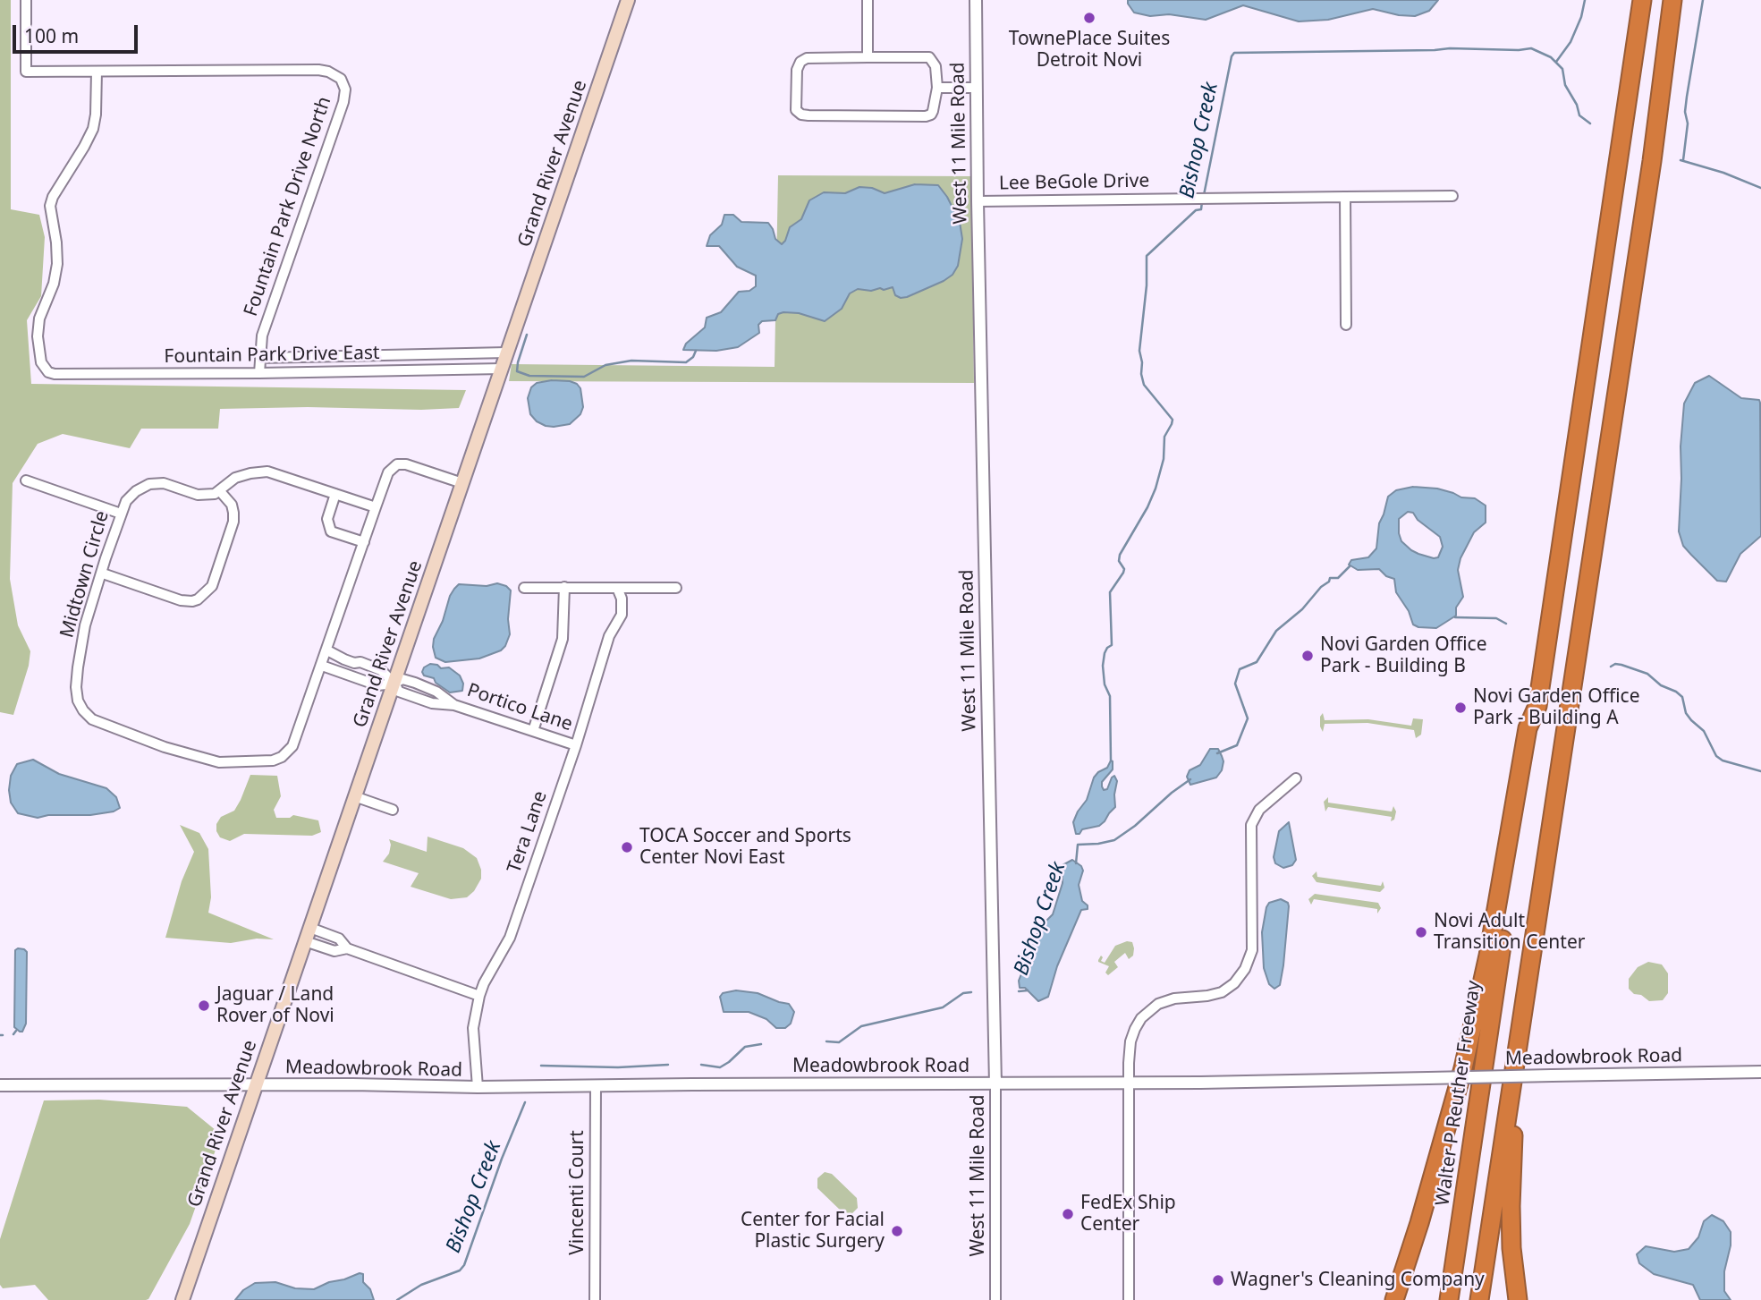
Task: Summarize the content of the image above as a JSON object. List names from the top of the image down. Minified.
{"streets":{"highway":["Walter P Reuther Freeway"],"main road":["Grand River Avenue"],"street":["West 11 Mile Road","Lee BeGole Drive","Fountain Park Drive North","Fountain Park Drive East","Midtown Circle","Portico Lane","Tera Lane","Meadowbrook Road","Vincenti Court"]},"crossings":[["West 11 Mile Road","Lee BeGole Drive"],["West 11 Mile Road","Meadowbrook Road"],["Grand River Avenue","Fountain Park Drive East"],["Grand River Avenue","Midtown Circle"],["Grand River Avenue","Portico Lane"],["Grand River Avenue","Meadowbrook Road"],["Fountain Park Drive North","Fountain Park Drive East"],["Midtown Circle","Portico Lane"],["Portico Lane","Tera Lane"],["Tera Lane","Meadowbrook Road"],["Meadowbrook Road","Vincenti Court"]],"water":["Bishop Creek"],"places":["TownePlace Suites Detroit Novi","Novi Garden Office Park - Building B","Novi Garden Office Park - Building A","TOCA Soccer and Sports Center Novi East","Novi Adult Transition Center","Jaguar / Land Rover of Novi","FedEx Ship Center","Center for Facial Plastic Surgery","Wagner's Cleaning Company"],"scale_bar":"100 m"}
